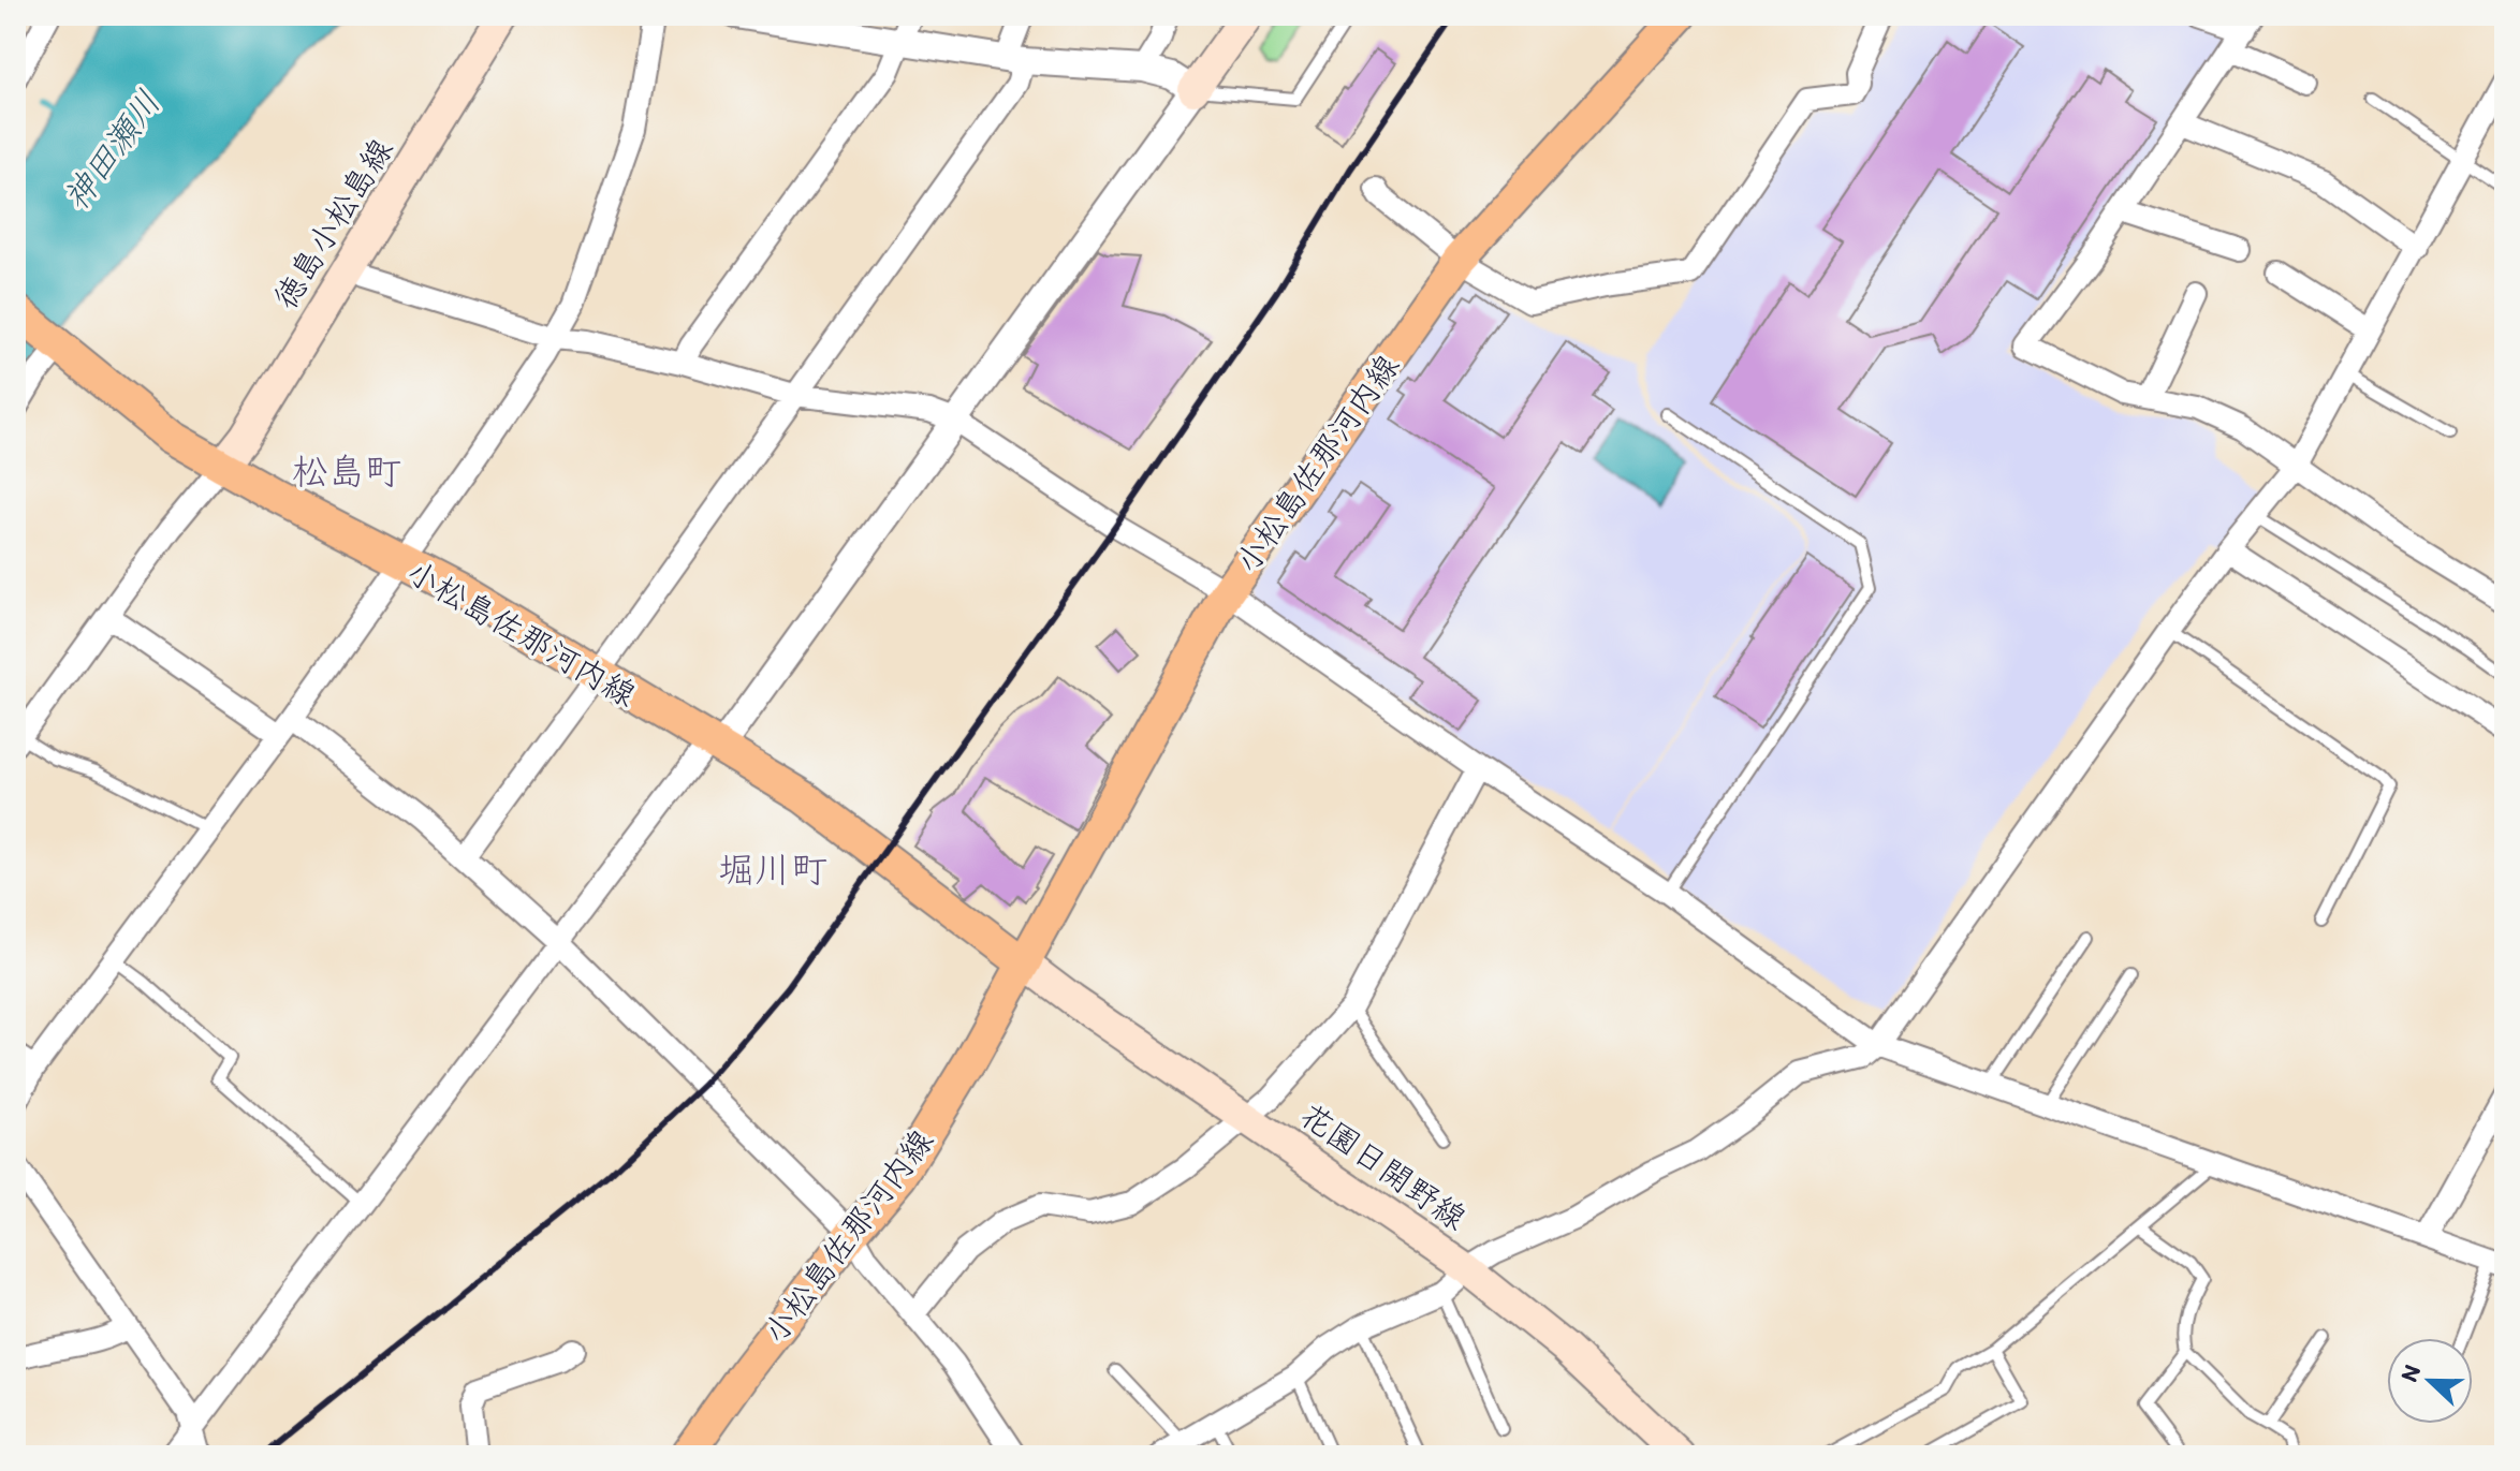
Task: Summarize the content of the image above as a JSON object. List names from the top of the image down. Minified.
{"streets":{"main road":["徳島小松島線","小松島佐那河内線","花園日開野線"]},"crossings":[["徳島小松島線","小松島佐那河内線"],["小松島佐那河内線","花園日開野線"]],"districts":["松島町","堀川町"],"water":["神田瀬川"],"north":"left"}
